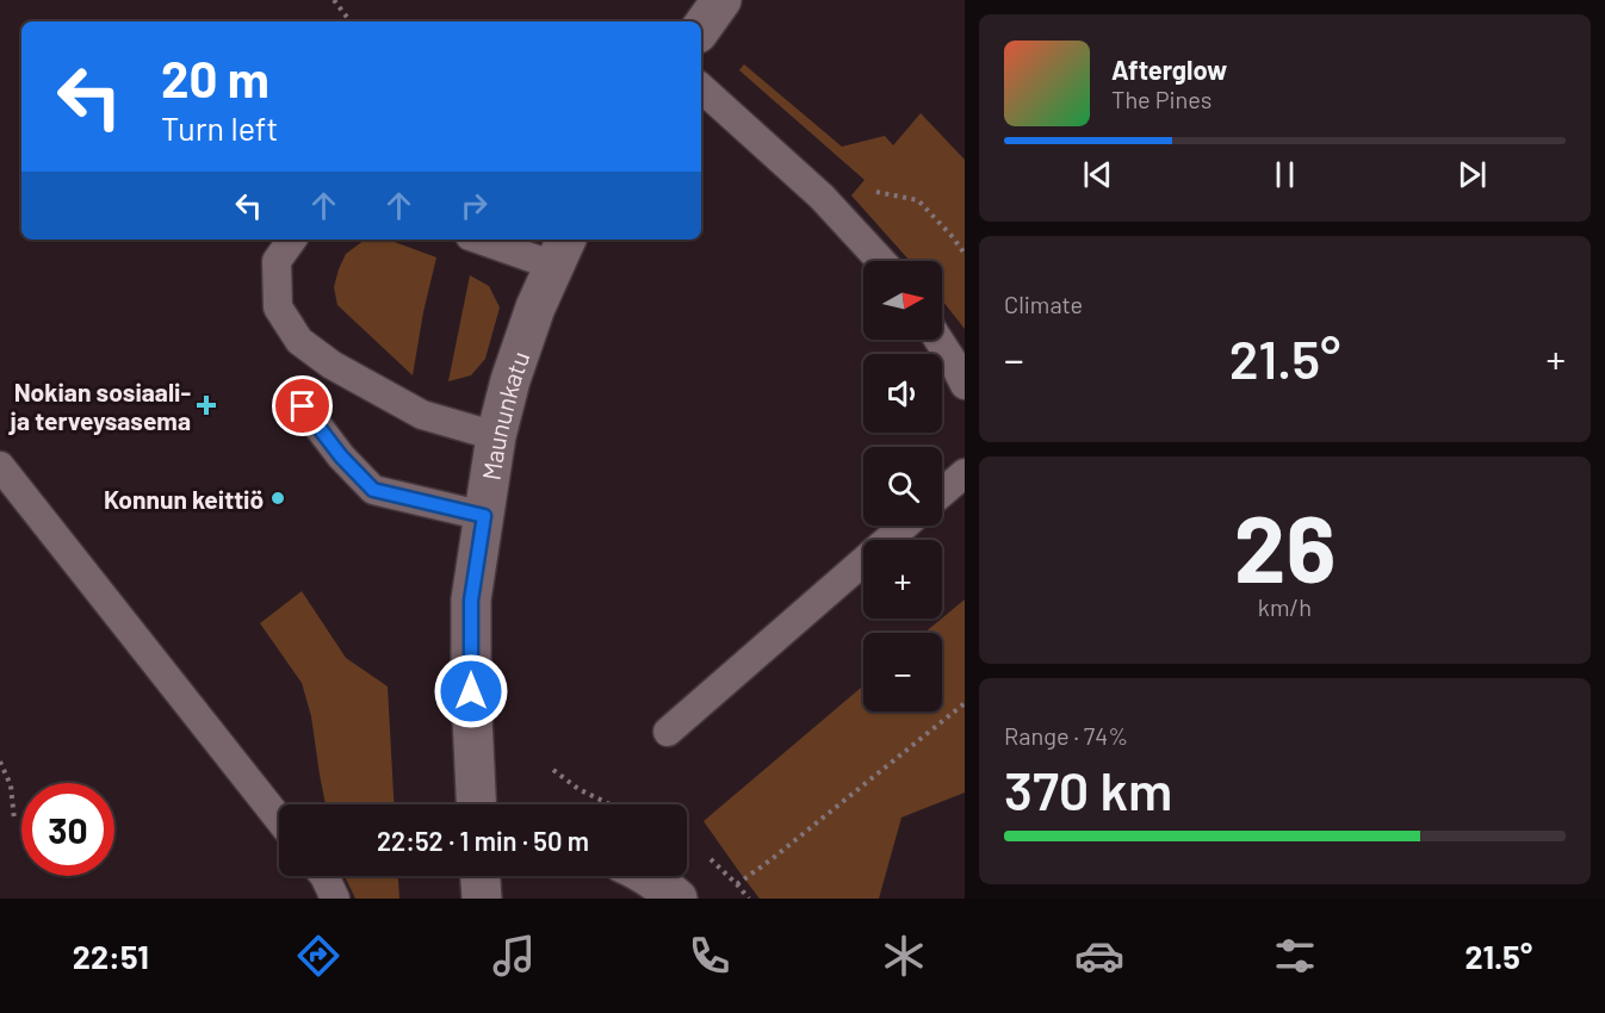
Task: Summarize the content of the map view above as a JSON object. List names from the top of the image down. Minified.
{"streets":{"street":["Maununkatu"]},"places":{"health":["Nokian sosiaali- ja terveysasema"],"other":["Konnun keittiö"]},"north":"right","page":{"turn":["20 m","Turn left"],"song":["Afterglow","The Pines"],"tile":["Climate",["26","km/h"],["Range · 74%","370 km"]],"map_buttons":["+","−"],"heat":["−","21.5°","+"],"limit":"30","trip":"22:52 · 1 min · 50 m","tabs":["22:51","21.5°"]}}
